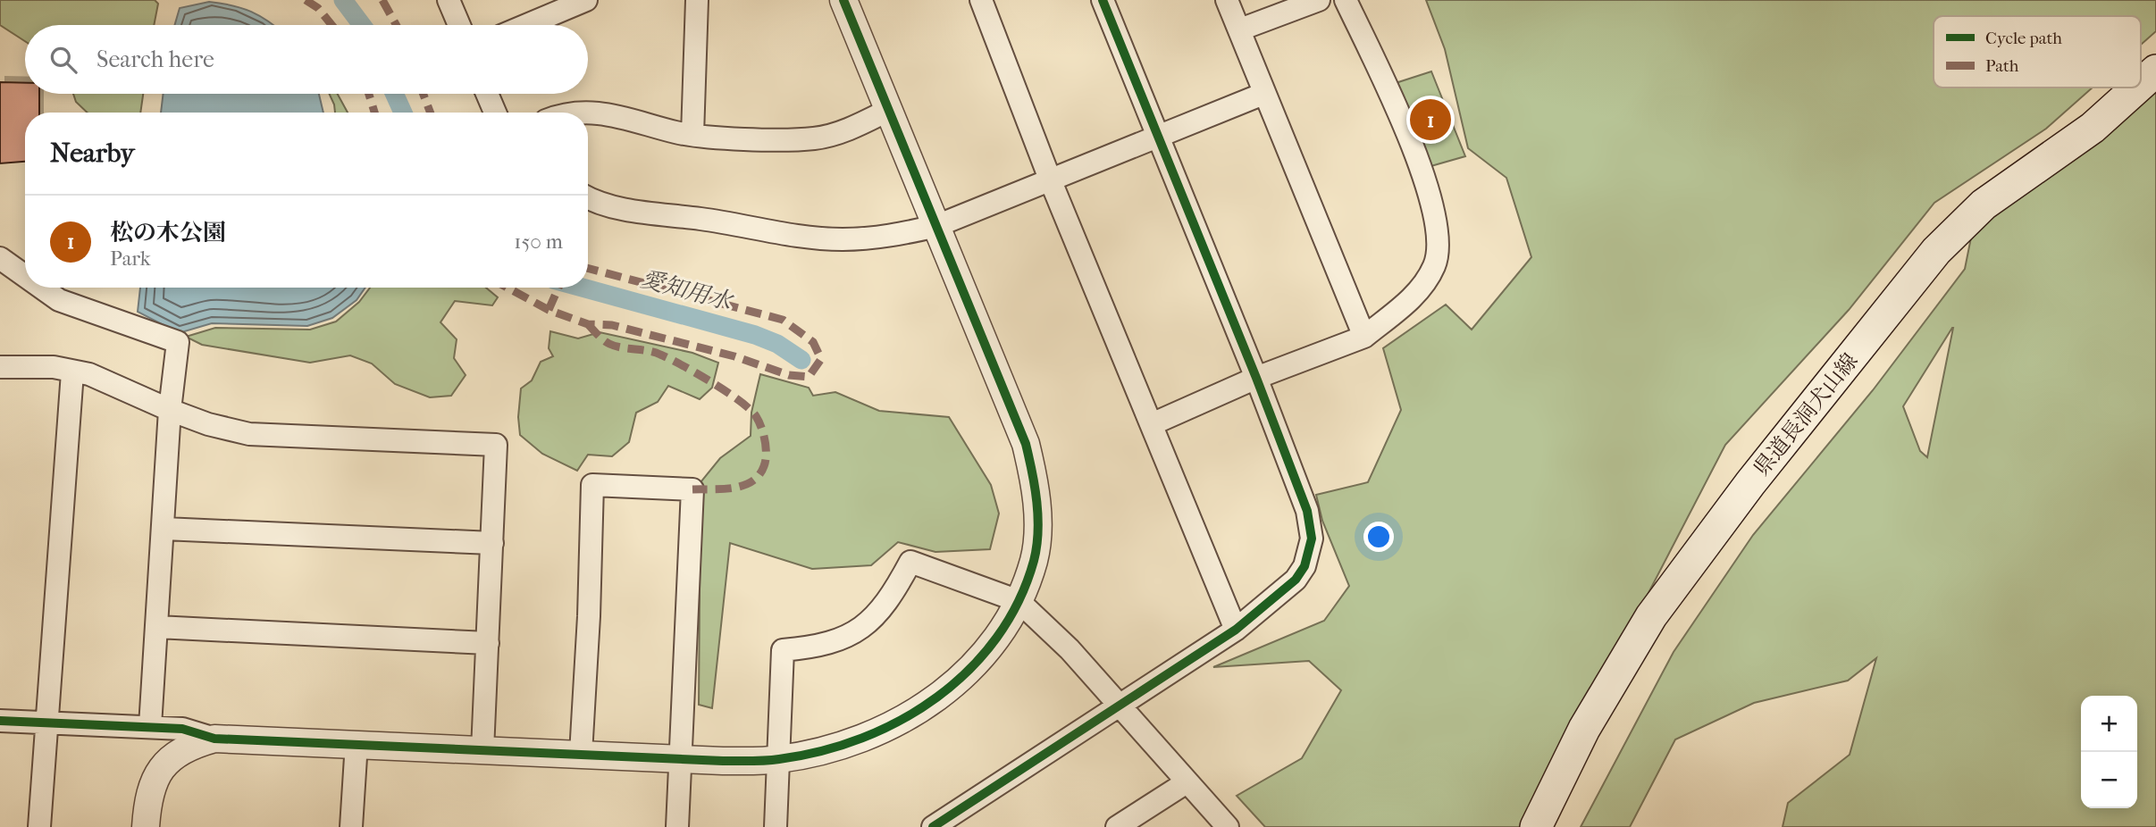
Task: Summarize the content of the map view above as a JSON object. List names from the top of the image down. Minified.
{"streets":{"main road":["県道長洞犬山線"]},"water":["愛知用水"],"legend":["Cycle path","Path"],"page":{"search":"Search here","pins":"1","heading":"Nearby","list":[{"mark":"1","name":"松の木公園","note":"Park","value":"150 m"}],"map_buttons":["+","−"]}}
